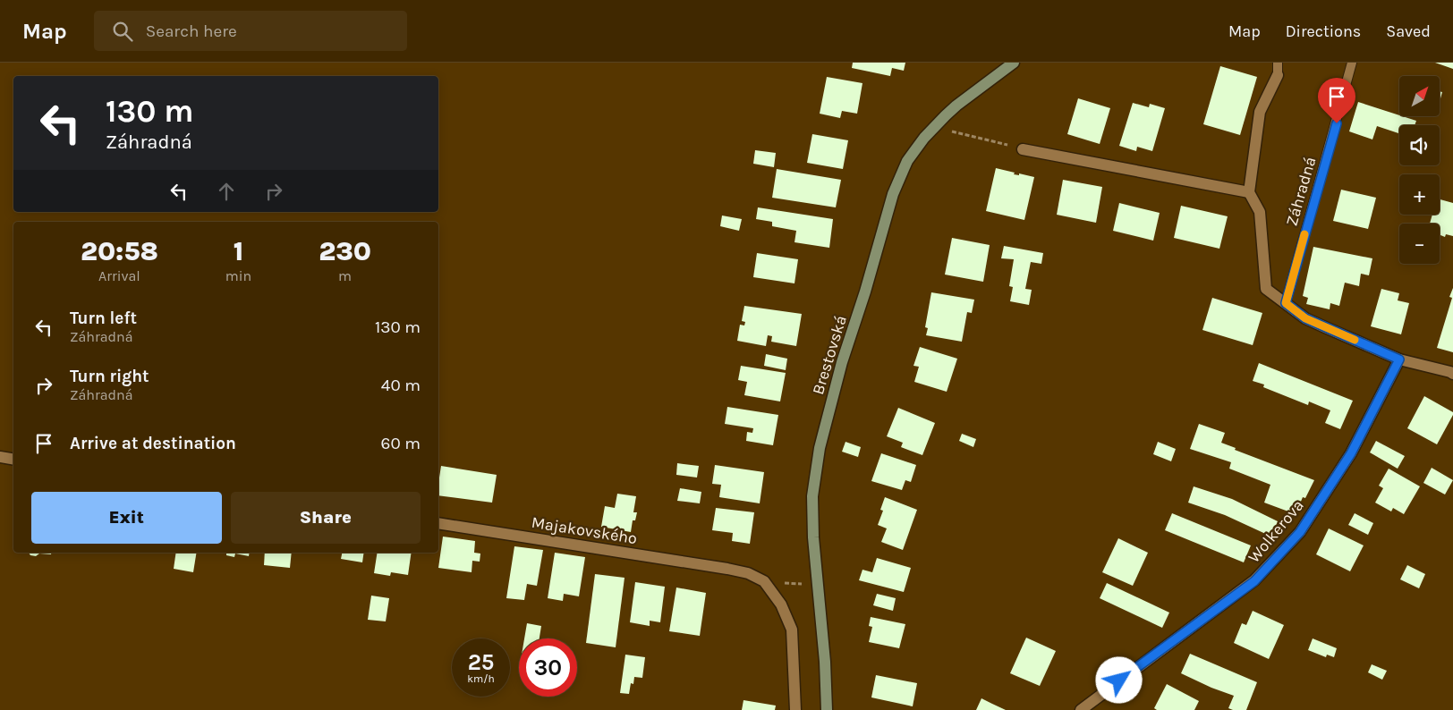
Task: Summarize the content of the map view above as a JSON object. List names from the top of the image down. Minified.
{"streets":{"street":["Záhradná","Brestovská","Majakovského","Wolkerova"]},"crossings":[["Záhradná","Wolkerova"]],"north":"top right","page":{"header":"Map","search":"Search here","nav":["Map","Directions","Saved"],"map_buttons":["+","−"],"turn":["130 m","Záhradná"],"eta":["20:58","Arrival","1","min","230","m"],"list":[{"name":"Turn left","note":"Záhradná","value":"130 m"},{"name":"Turn right","note":"Záhradná","value":"40 m"},{"name":"Arrive at destination","value":"60 m"}],"buttons":["Exit","Share"],"speed":"25 km/h","limit":"30"}}
